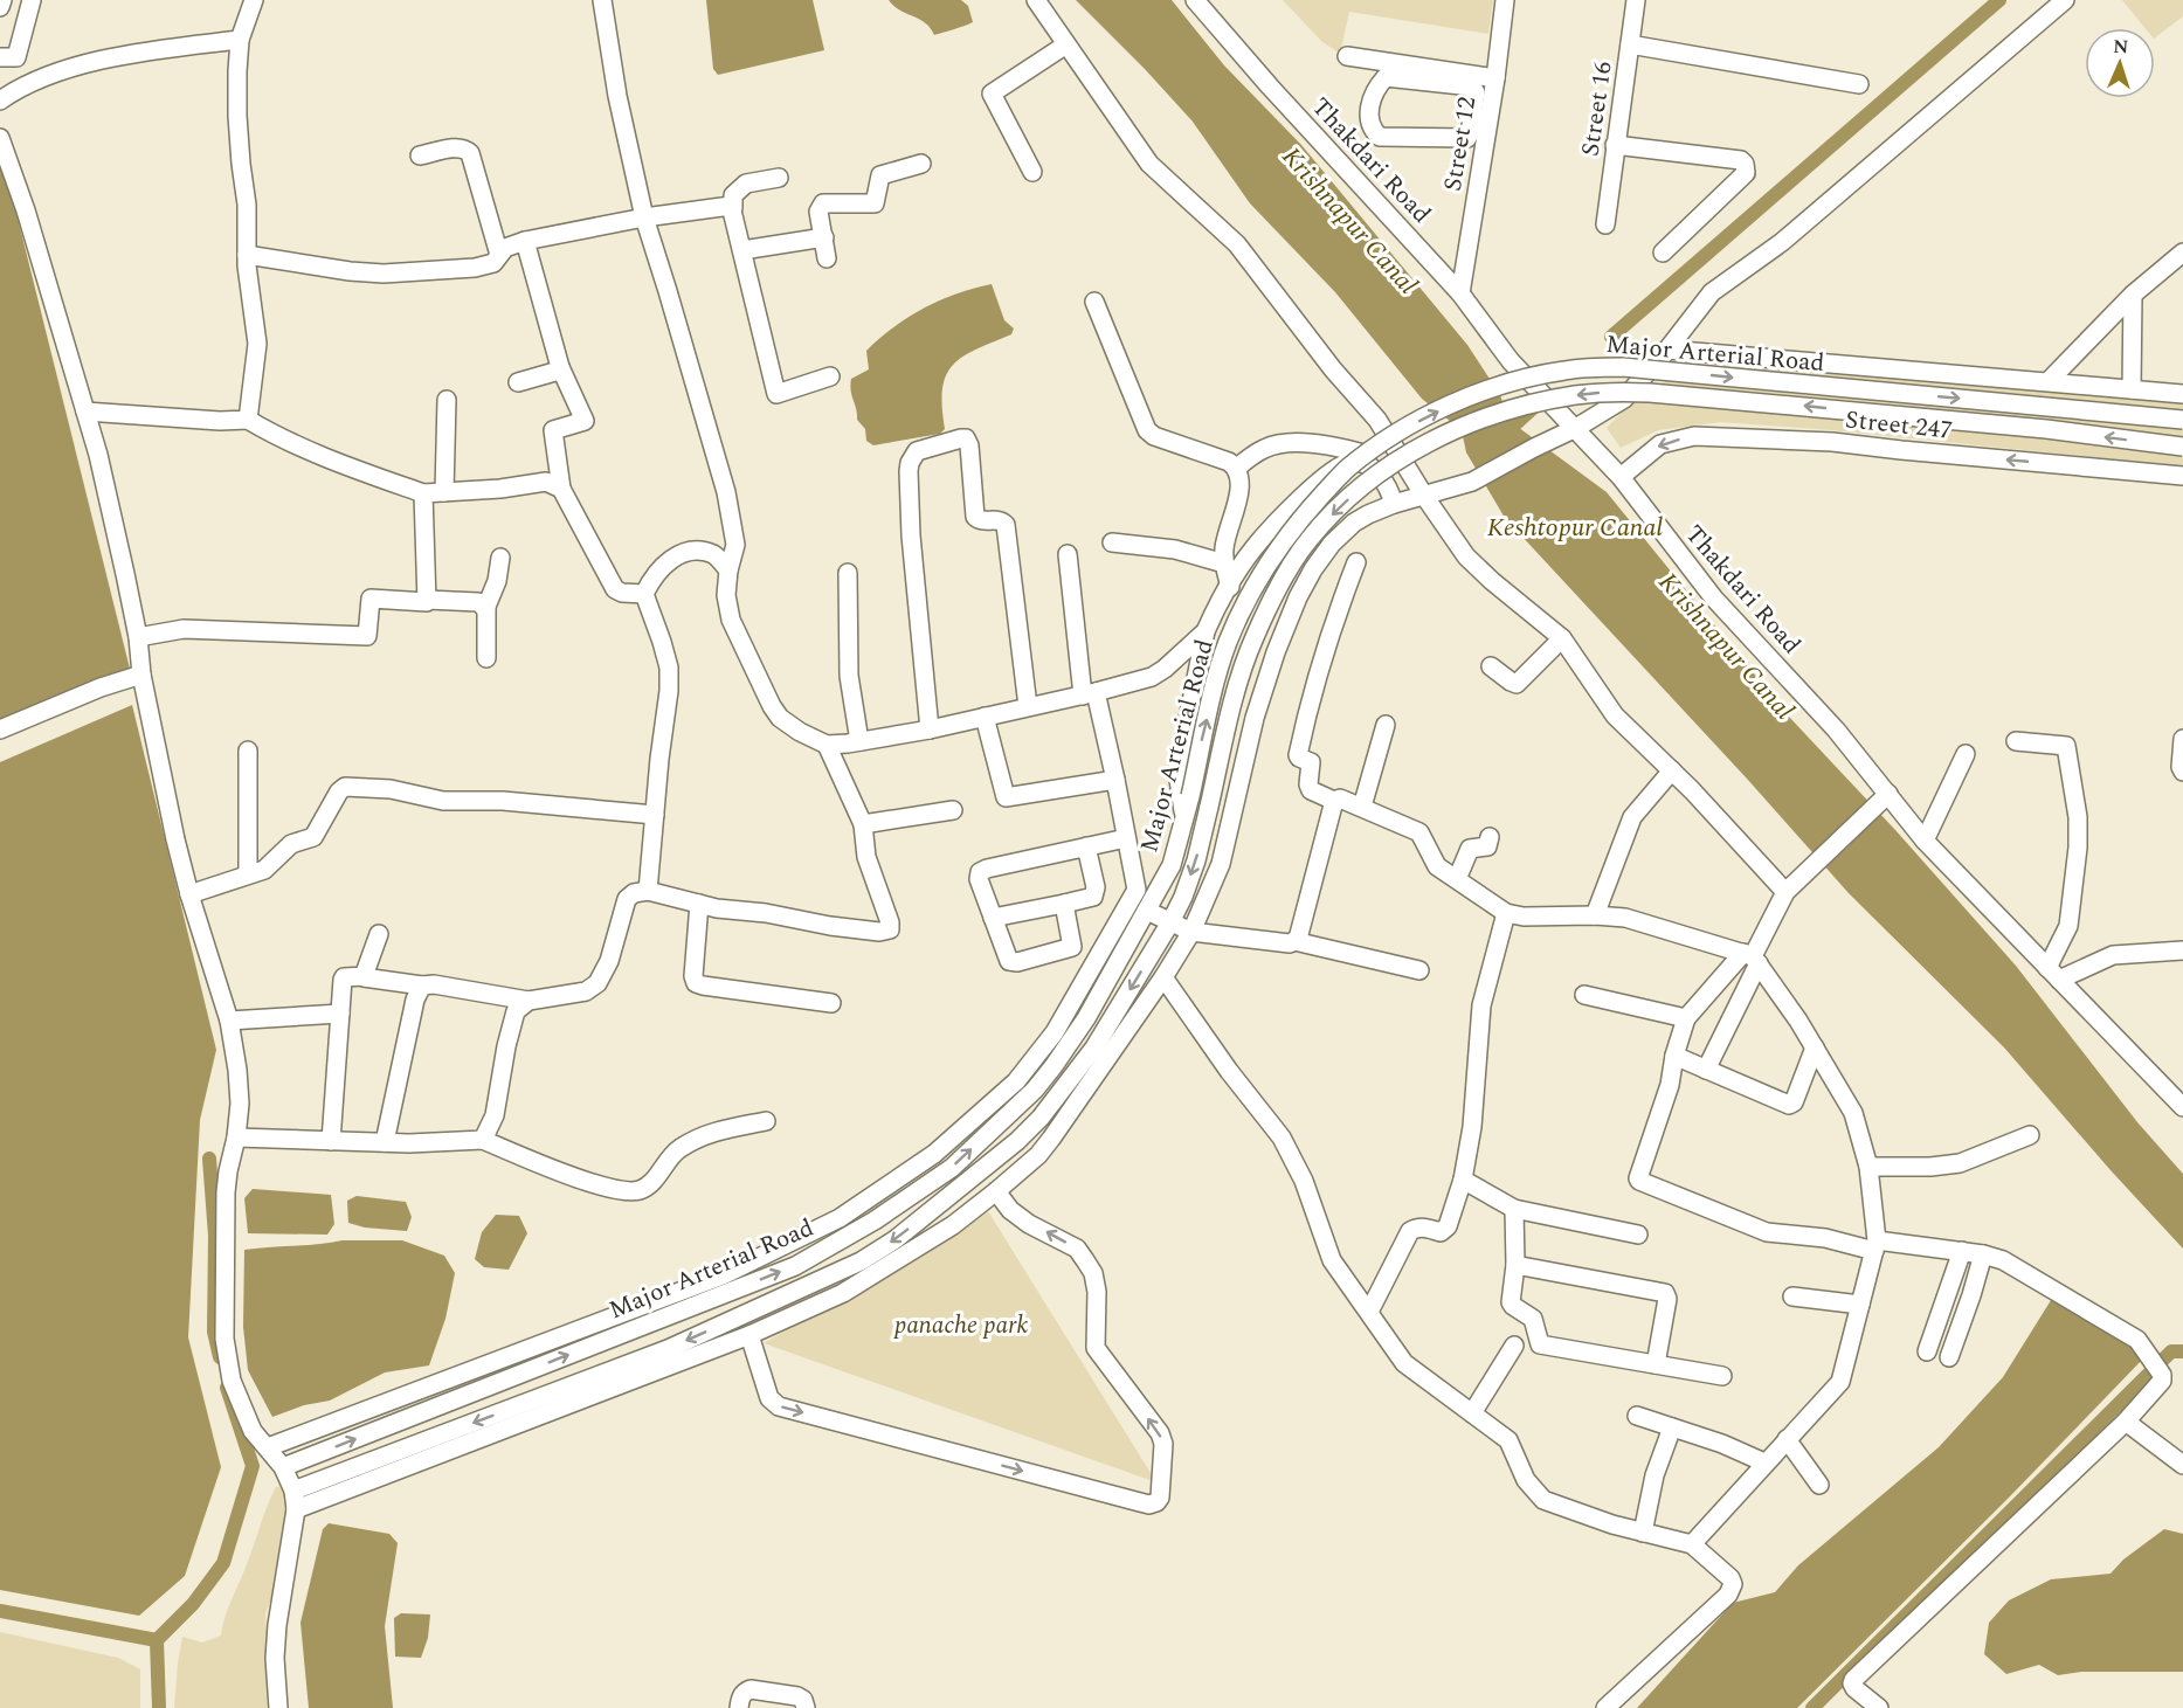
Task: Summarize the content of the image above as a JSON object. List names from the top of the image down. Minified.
{"streets":{"street":["Street 16","Street 12","Thakdari Road","Major Arterial Road","Street 247"]},"crossings":[["Street 12","Thakdari Road"],["Thakdari Road","Street 247"]],"water":["Krishnapur Canal","Keshtopur Canal"],"parks":["panache park"],"north":"top"}
